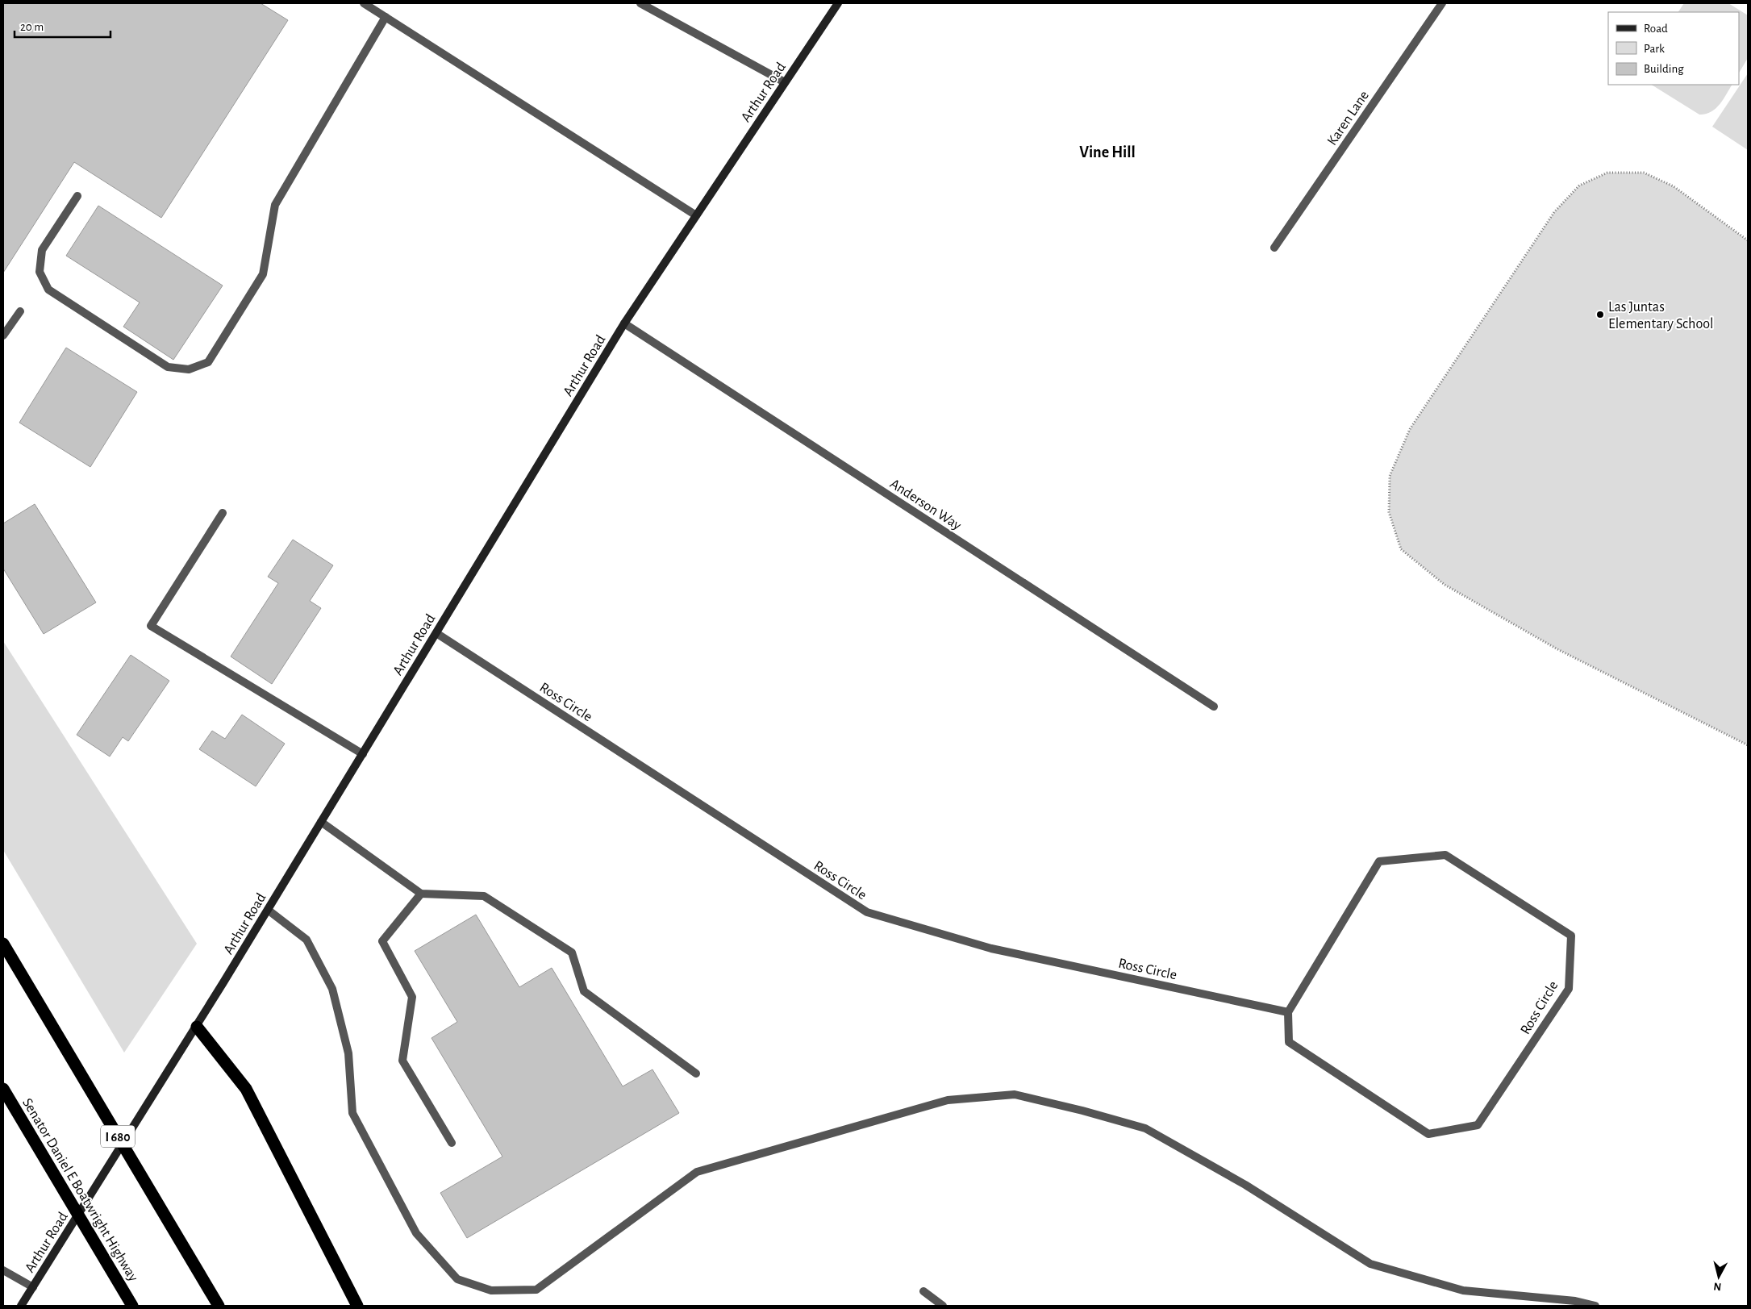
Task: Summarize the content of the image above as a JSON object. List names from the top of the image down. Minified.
{"streets":{"highway":["I 680","Senator Daniel E Boatwright Highway"],"main road":["Arthur Road"],"street":["Karen Lane","Anderson Way","Ross Circle"]},"crossings":[["Arthur Road","Anderson Way"],["Arthur Road","Ross Circle"]],"districts":["Vine Hill"],"places":["Las Juntas Elementary School"],"legend":["Road","Park","Building"],"scale_bar":"20 m","north":"bottom"}
